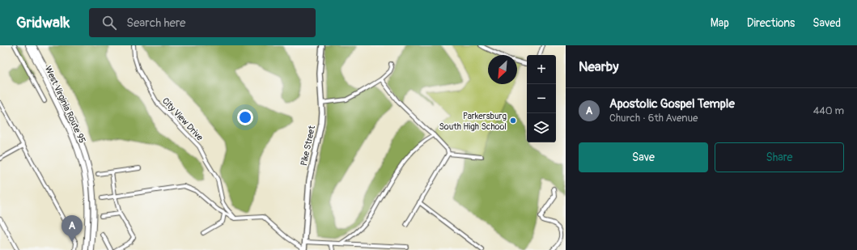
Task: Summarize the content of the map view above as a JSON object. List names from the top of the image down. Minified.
{"streets":{"main road":["West Virginia Route 95","Pike Street"],"street":["City View Drive"]},"places":["Parkersburg South High School"],"north":"bottom left","page":{"header":"Gridwalk","search":"Search here","nav":["Map","Directions","Saved"],"heading":"Nearby","map_buttons":["+","−"],"list":[{"mark":"A","name":"Apostolic Gospel Temple","note":"Church · 6th Avenue","value":"440 m"}],"buttons":["Save","Share"],"pins":"A"}}
